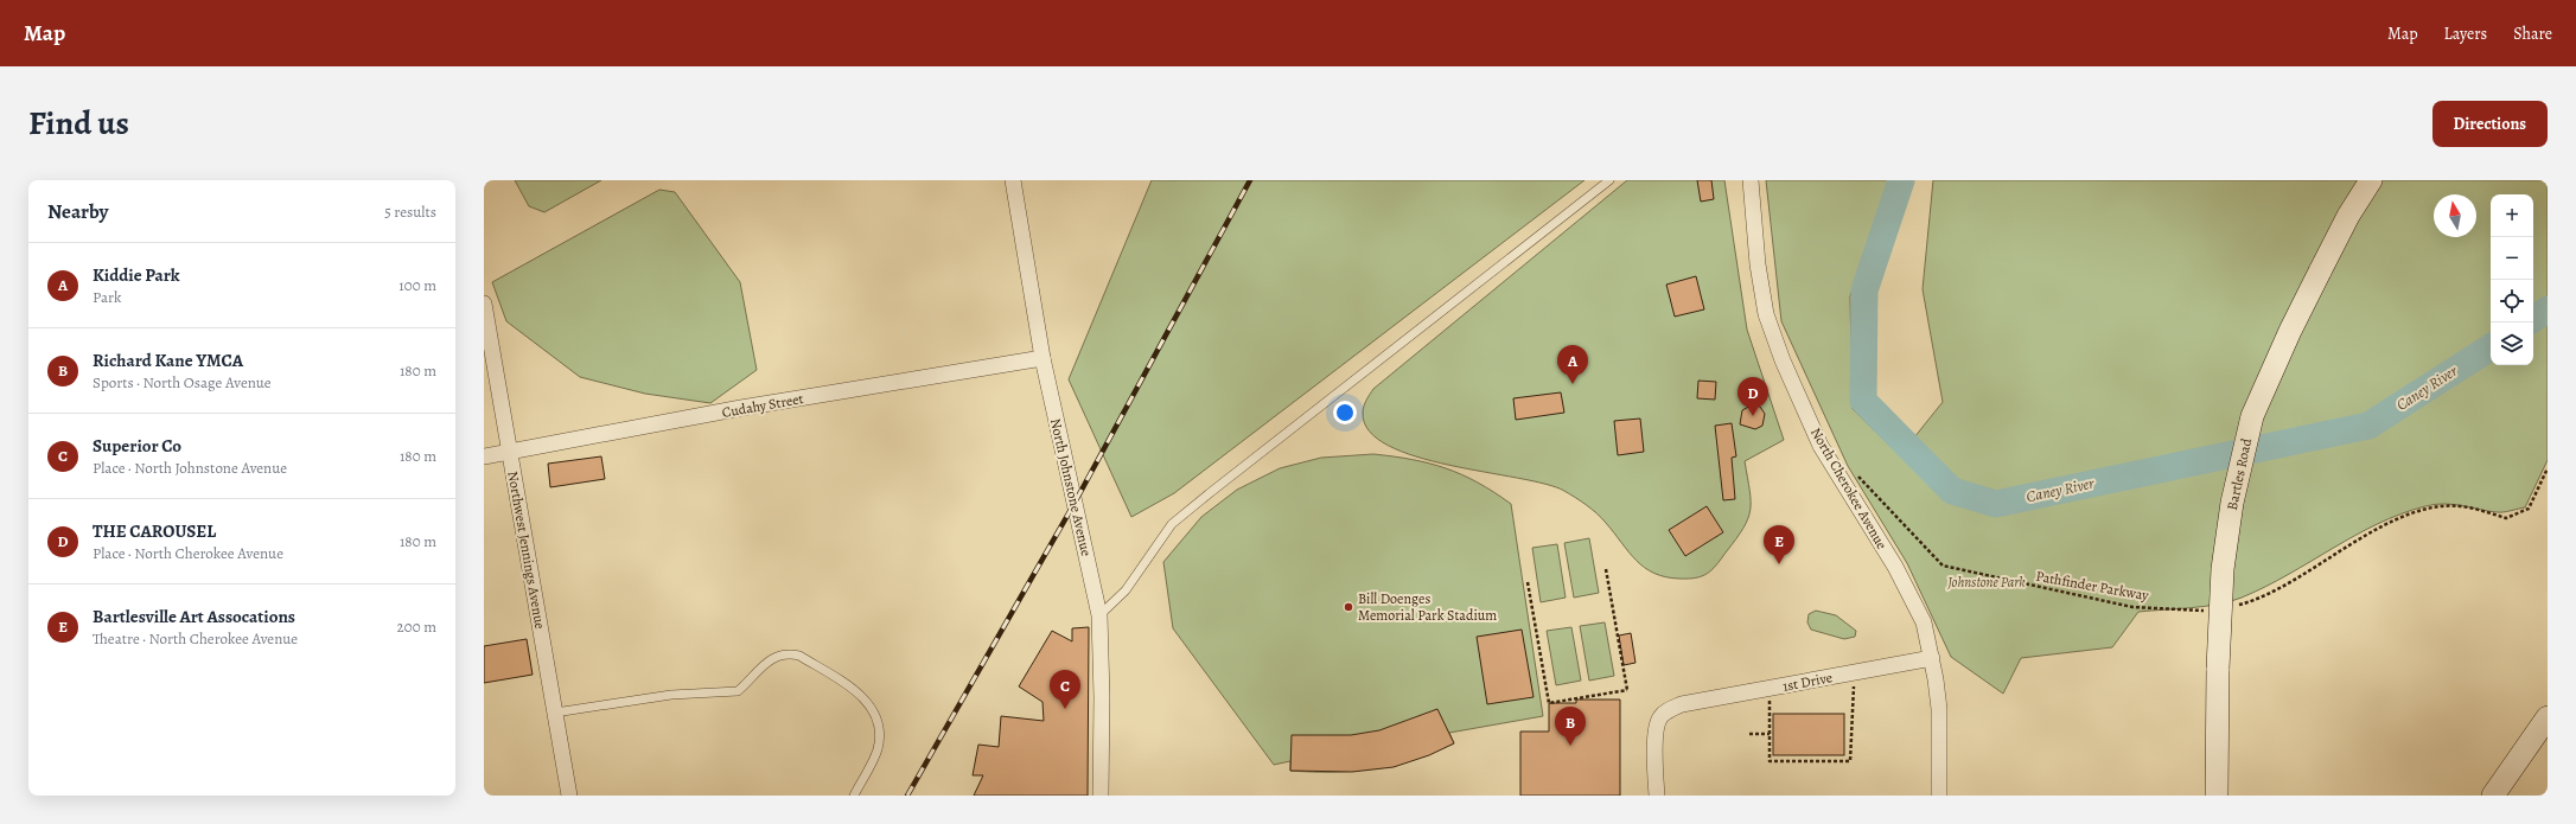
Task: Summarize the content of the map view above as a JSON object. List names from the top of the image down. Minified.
{"streets":{"main road":["Bartles Road"],"street":["Cudahy Street","North Johnstone Avenue","North Cherokee Avenue","Northwest Jennings Avenue","1st Drive"],"path":["Pathfinder Parkway"]},"crossings":[["Cudahy Street","North Johnstone Avenue"],["Cudahy Street","Northwest Jennings Avenue"],["North Cherokee Avenue","1st Drive"]],"water":["Caney River"],"parks":["Johnstone Park"],"places":["Bill Doenges Memorial Park Stadium"],"north":"top","page":{"header":"Map","nav":["Map","Layers","Share"],"title":"Find us","buttons":"Directions","heading":["Nearby","5 results"],"map_buttons":["+","−"],"list":[{"mark":"A","name":"Kiddie Park","note":"Park","value":"100 m"},{"mark":"B","name":"Richard Kane YMCA","note":"Sports · North Osage Avenue","value":"180 m"},{"mark":"C","name":"Superior Co","note":"Place · North Johnstone Avenue","value":"180 m"},{"mark":"D","name":"THE CAROUSEL","note":"Place · North Cherokee Avenue","value":"180 m"},{"mark":"E","name":"Bartlesville Art Assocations","note":"Theatre · North Cherokee Avenue","value":"200 m"}],"pins":["A","D","E","C","B"]}}
